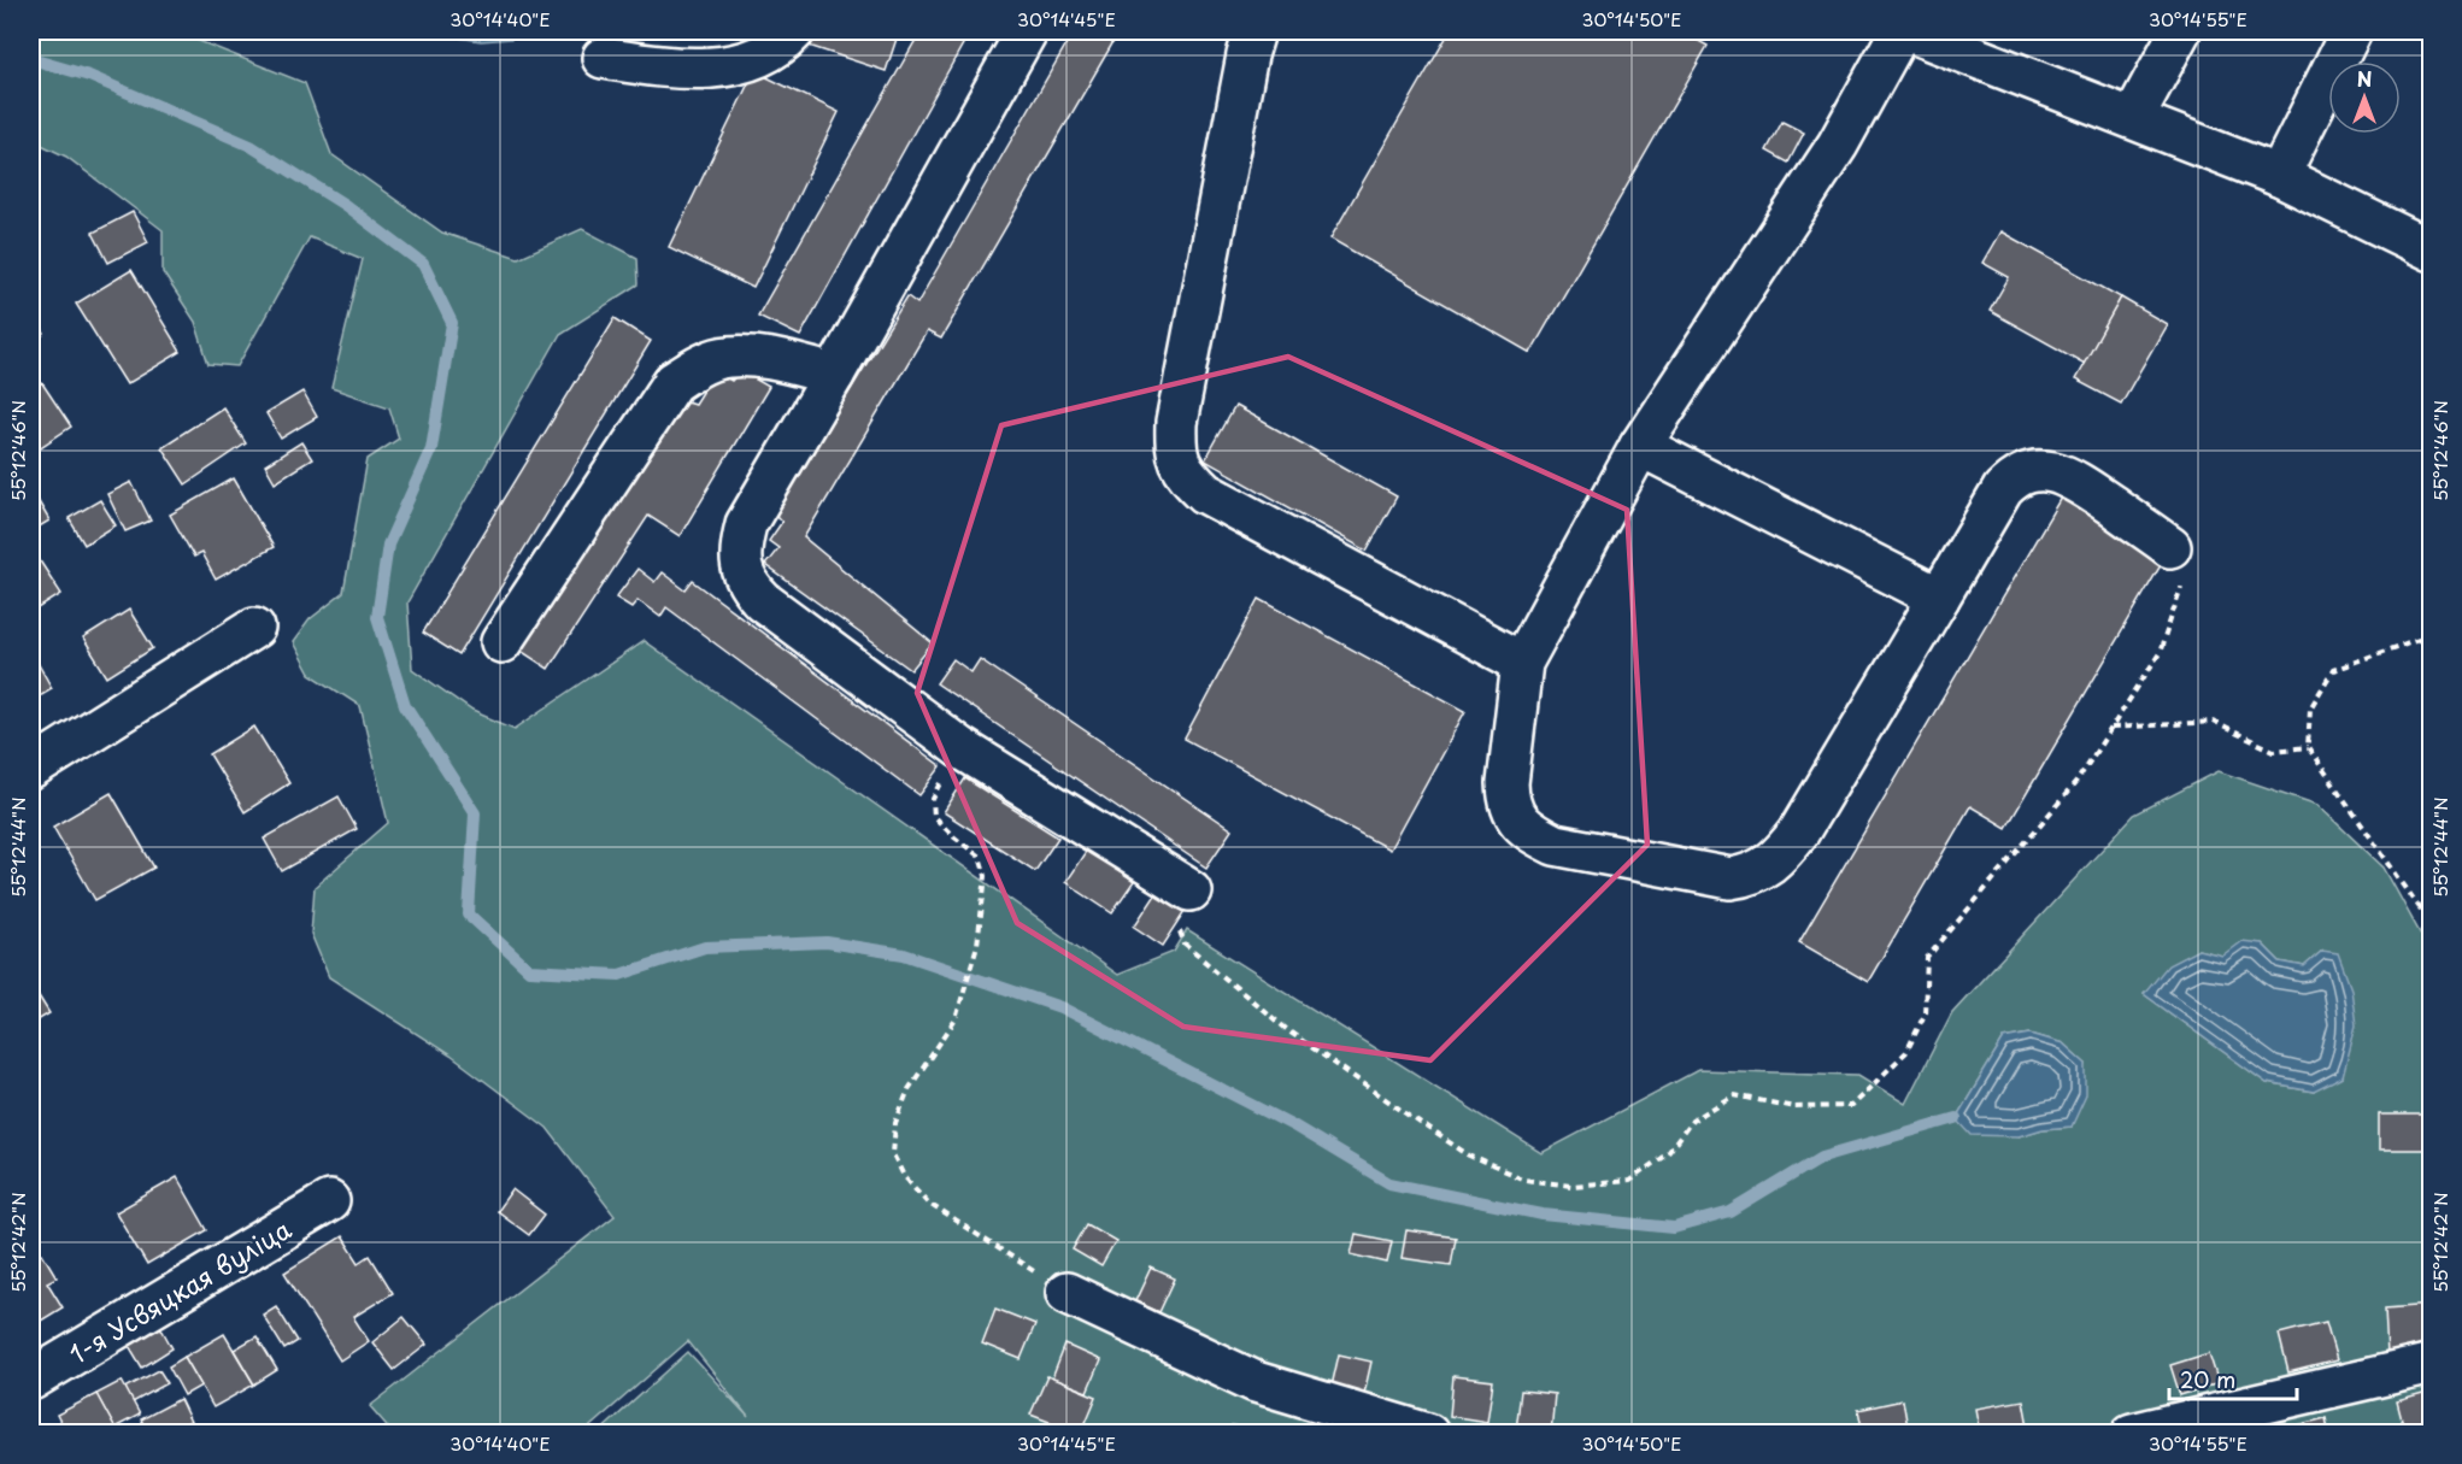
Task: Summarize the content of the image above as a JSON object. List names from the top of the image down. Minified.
{"streets":{"street":["1-я Усвяцкая вуліца"]},"scale_bar":"20 m","north":"top","coordinates":["30°14'40\"E","30°14'45\"E","30°14'50\"E","30°14'55\"E","55°12'46\"N","55°12'44\"N","55°12'42\"N"]}
